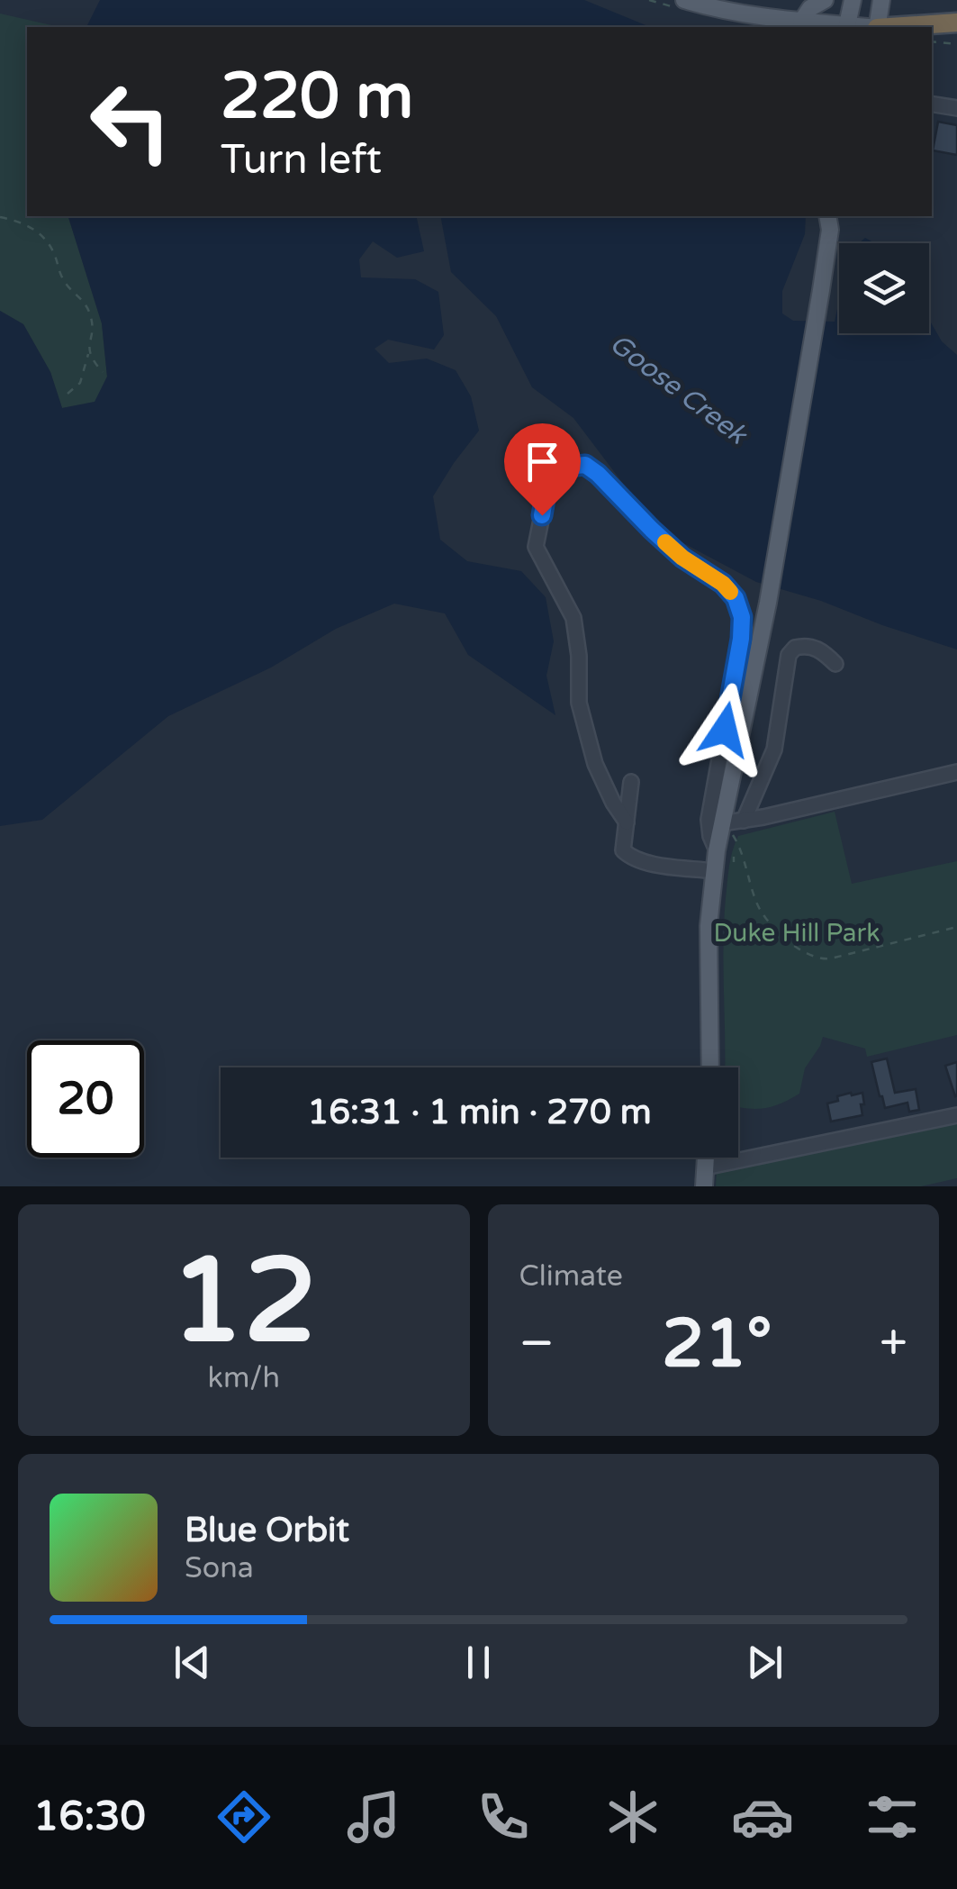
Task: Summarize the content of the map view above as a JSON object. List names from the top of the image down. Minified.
{"water":["Goose Creek"],"parks":["Duke Hill Park"],"page":{"turn":["220 m","Turn left"],"limit":"20","trip":"16:31 · 1 min · 270 m","tile":[["12","km/h"],"Climate"],"heat":["−","21°","+"],"song":["Blue Orbit","Sona"],"tabs":"16:30"}}
